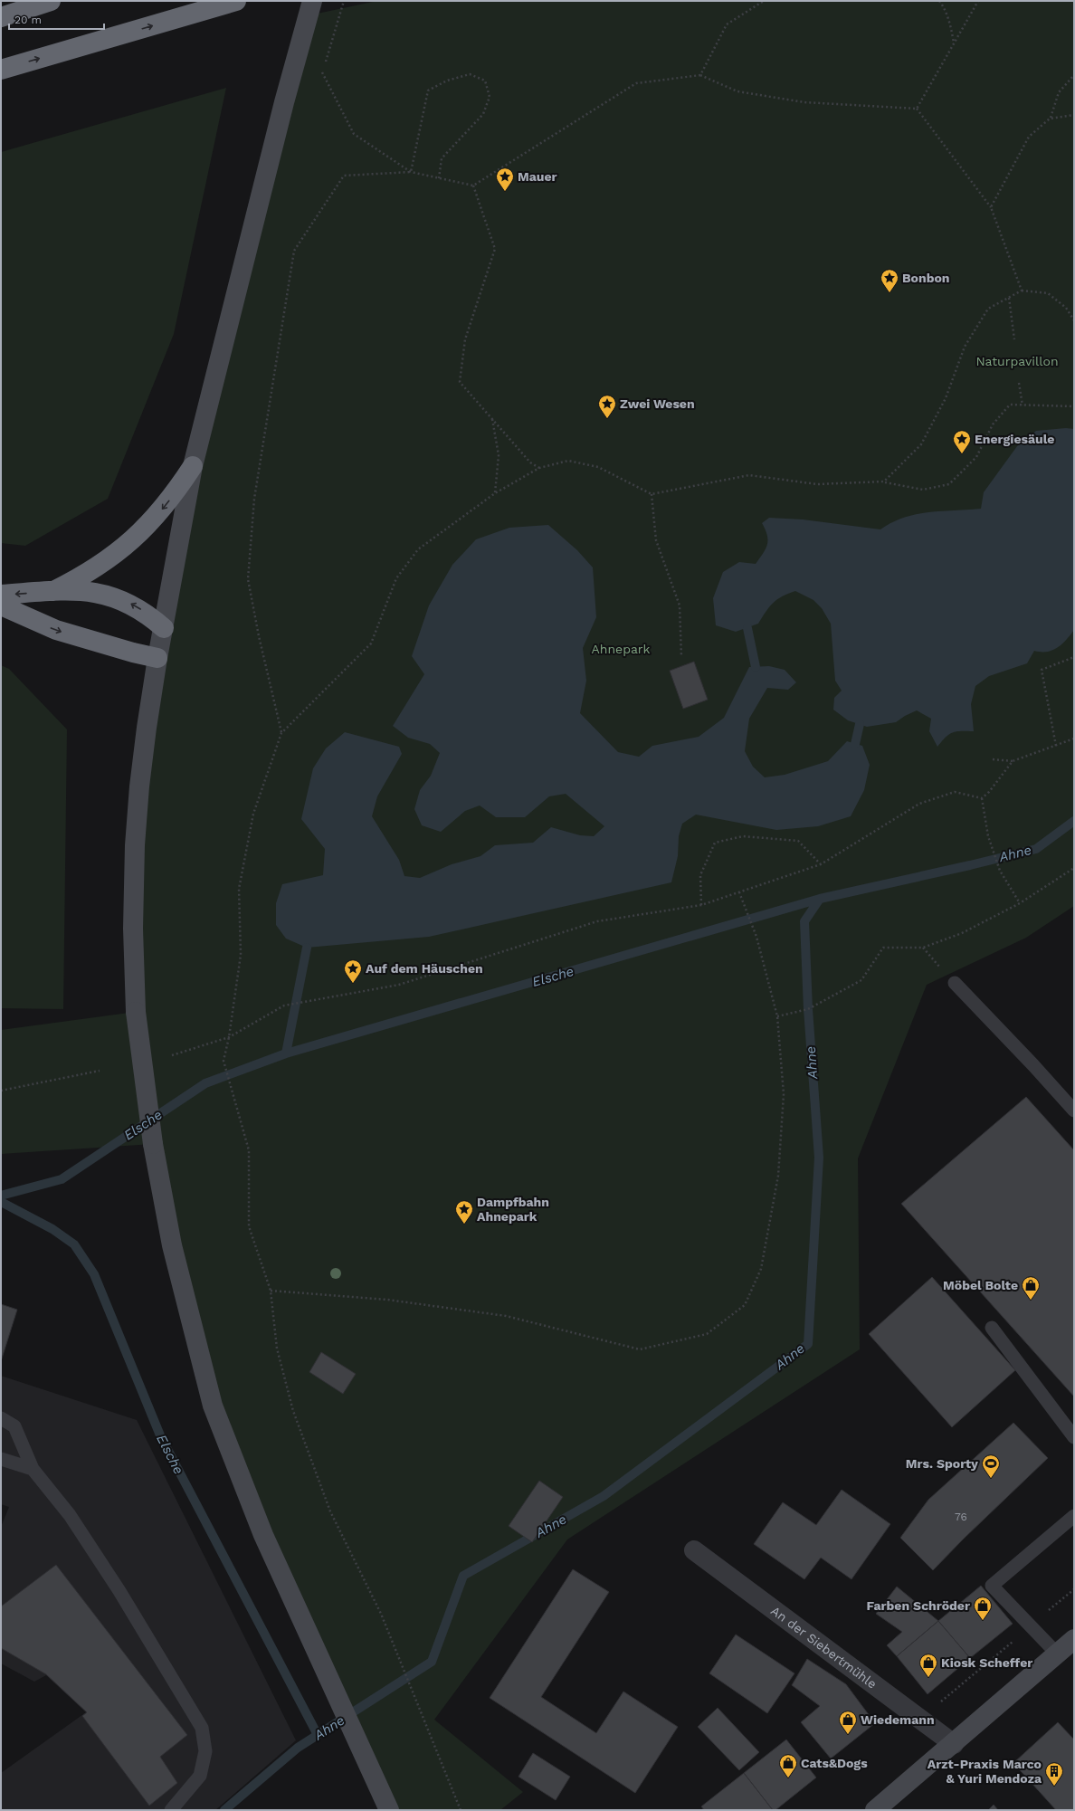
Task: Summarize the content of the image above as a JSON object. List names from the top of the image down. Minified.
{"streets":{"street":["An der Siebertmühle"]},"water":["Ahne","Elsche"],"parks":["Naturpavillon","Ahnepark"],"places":{"place":["Mauer","Bonbon","Zwei Wesen","Energiesäule","Auf dem Häuschen","Dampfbahn Ahnepark"],"shop":["Möbel Bolte","Farben Schröder","Kiosk Scheffer","Wiedemann","Cats&Dogs"],"sports":["Mrs. Sporty"],"building":["Arzt-Praxis Marco & Yuri Mendoza"]},"house_numbers":["76"],"scale_bar":"20 m"}
